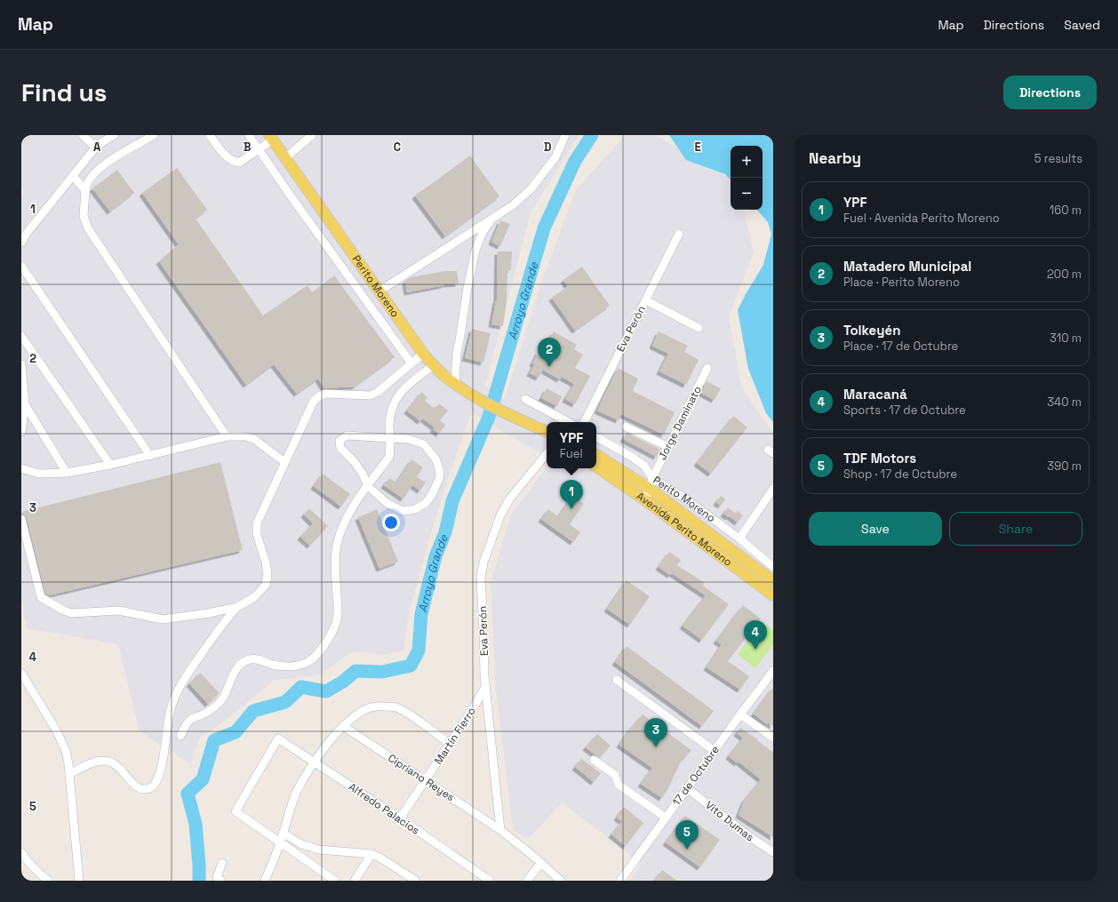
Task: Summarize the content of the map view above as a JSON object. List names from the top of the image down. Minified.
{"streets":{"main road":["Perito Moreno","Avenida Perito Moreno"],"street":["Eva Perón","Jorge Daminato","Martín Fierro","17 de Octubre","Cipriano Reyes","Alfredo Palacios","Vito Dumas"]},"crossings":[["Perito Moreno","Jorge Daminato"],["Eva Perón","Martín Fierro"],["Eva Perón","Cipriano Reyes"],["Jorge Daminato","Avenida Perito Moreno"],["Martín Fierro","Cipriano Reyes"],["Martín Fierro","Alfredo Palacios"],["17 de Octubre","Vito Dumas"]],"water":["Arroyo Grande"],"page":{"header":"Map","nav":["Map","Directions","Saved"],"buttons":["Directions",["Save","Share"]],"title":"Find us","heading":["Nearby","5 results"],"map_buttons":["+","−"],"list":[{"mark":"1","name":"YPF","note":"Fuel · Avenida Perito Moreno","value":"160 m"},{"mark":"2","name":"Matadero Municipal","note":"Place · Perito Moreno","value":"200 m"},{"mark":"3","name":"Tolkeyén","note":"Place · 17 de Octubre","value":"310 m"},{"mark":"4","name":"Maracaná","note":"Sports · 17 de Octubre","value":"340 m"},{"mark":"5","name":"TDF Motors","note":"Shop · 17 de Octubre","value":"390 m"}],"pins":["2","1","4","3","5"],"popup":["YPF","Fuel"]},"grid":{"columns":["A","B","C","D","E"],"rows":["1","2","3","4","5"]}}
